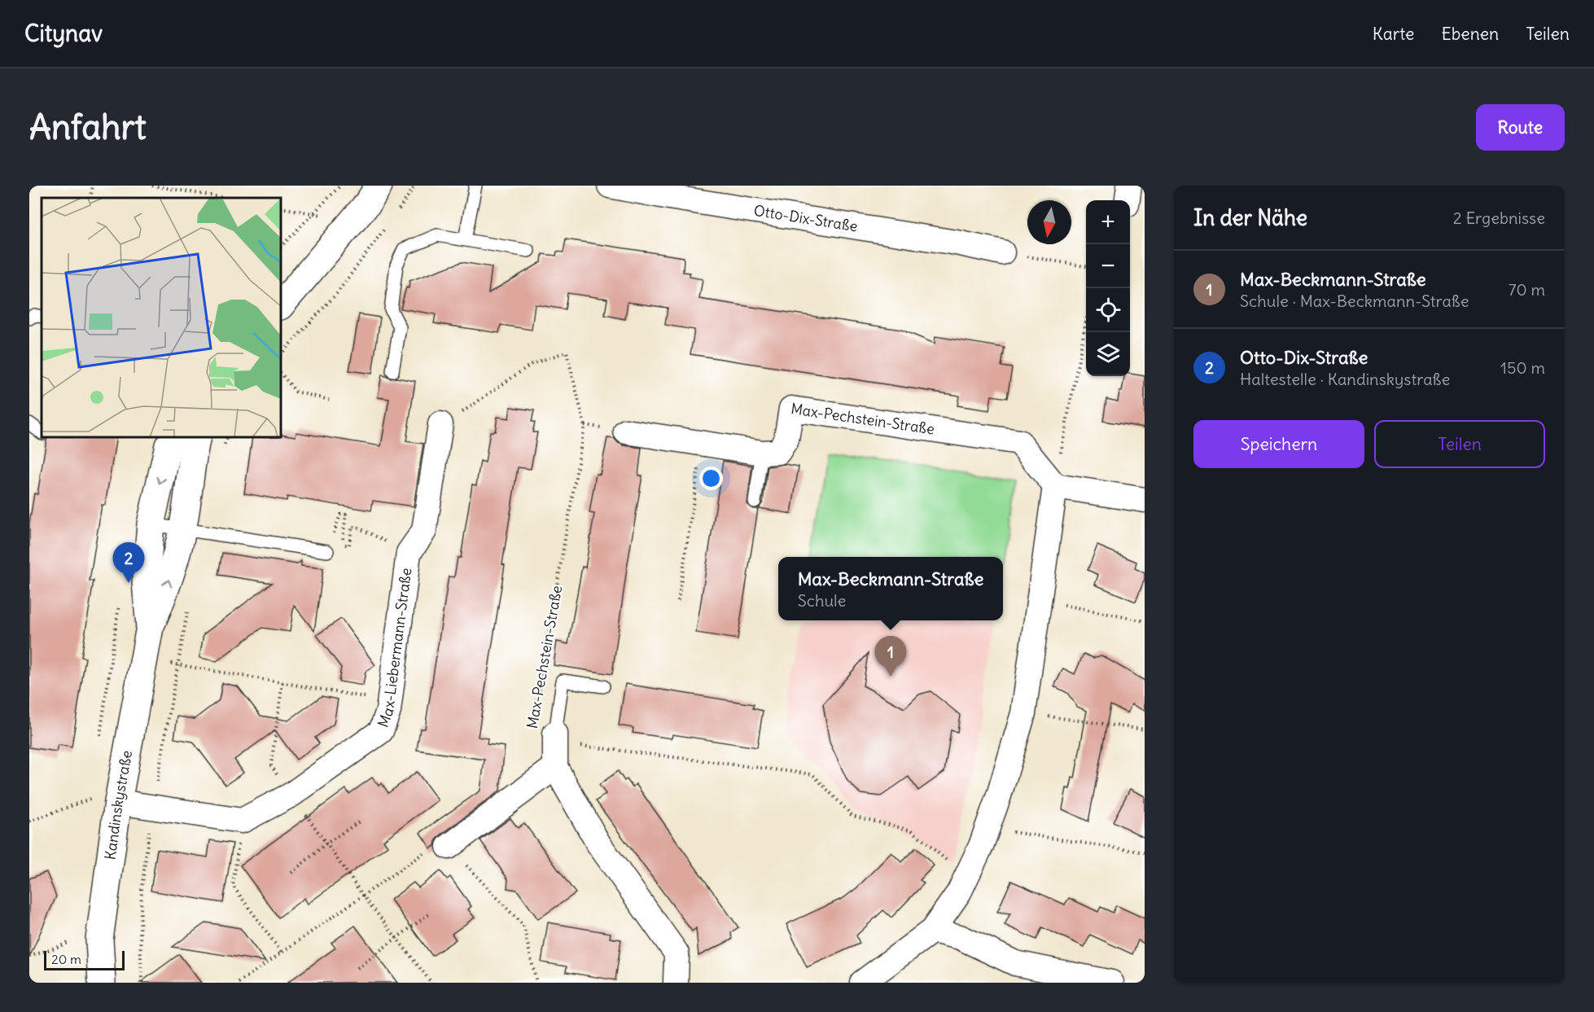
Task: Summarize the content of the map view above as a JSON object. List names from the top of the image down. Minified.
{"streets":{"street":["Otto-Dix-Straße","Max-Pechstein-Straße","Max-Liebermann-Straße","Kandinskystraße"]},"crossings":[["Max-Pechstein-Straße","Max-Liebermann-Straße"],["Max-Liebermann-Straße","Kandinskystraße"]],"scale_bar":"20 m","north":"bottom","page":{"header":"Citynav","nav":["Karte","Ebenen","Teilen"],"buttons":["Route",["Speichern","Teilen"]],"title":"Anfahrt","heading":["In der Nähe","2 Ergebnisse"],"map_buttons":["+","−"],"list":[{"mark":"1","name":"Max-Beckmann-Straße","note":"Schule · Max-Beckmann-Straße","value":"70 m"},{"mark":"2","name":"Otto-Dix-Straße","note":"Haltestelle · Kandinskystraße","value":"150 m"}],"pins":["2","1"],"popup":["Max-Beckmann-Straße","Schule"],"scale":"20 m"}}
